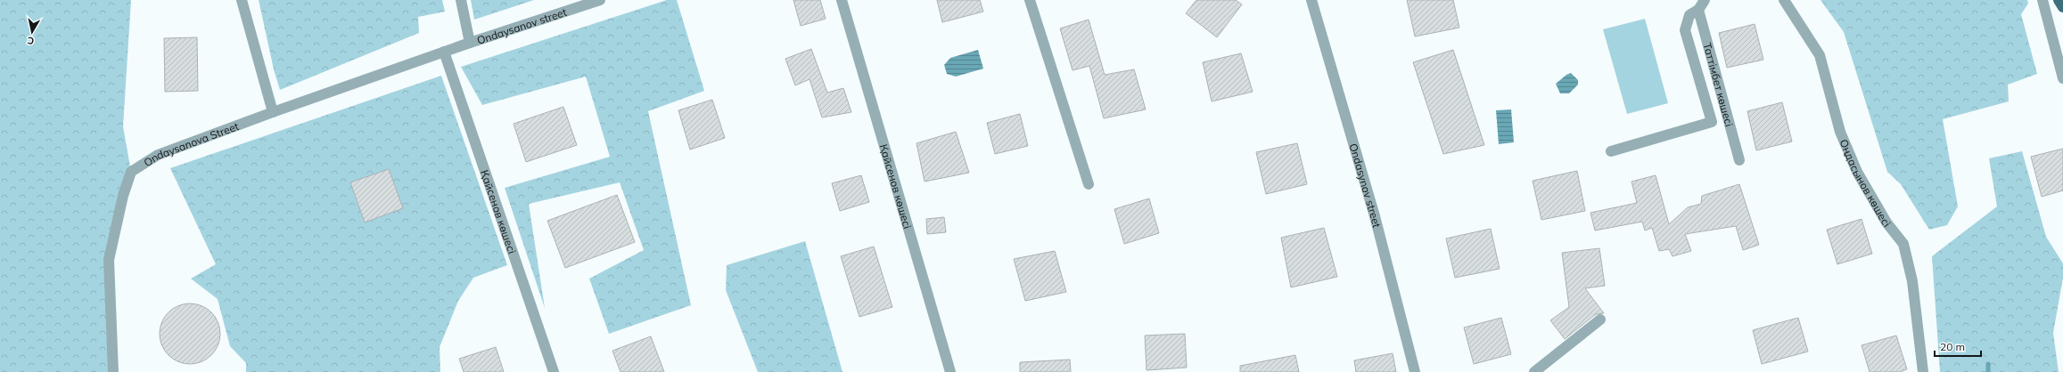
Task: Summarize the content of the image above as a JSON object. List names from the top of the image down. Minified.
{"streets":{"street":["Ondaysanov street","Таттімбет көшесі","Ondaysanova Street","Оңдасынов көшесі","Ondasynov street","Қайсенов көшесі"]},"crossings":[["Ondaysanov street","Ondaysanova Street"],["Ondaysanov street","Қайсенов көшесі"],["Ondaysanova Street","Қайсенов көшесі"]],"scale_bar":"20 m","north":"bottom"}
